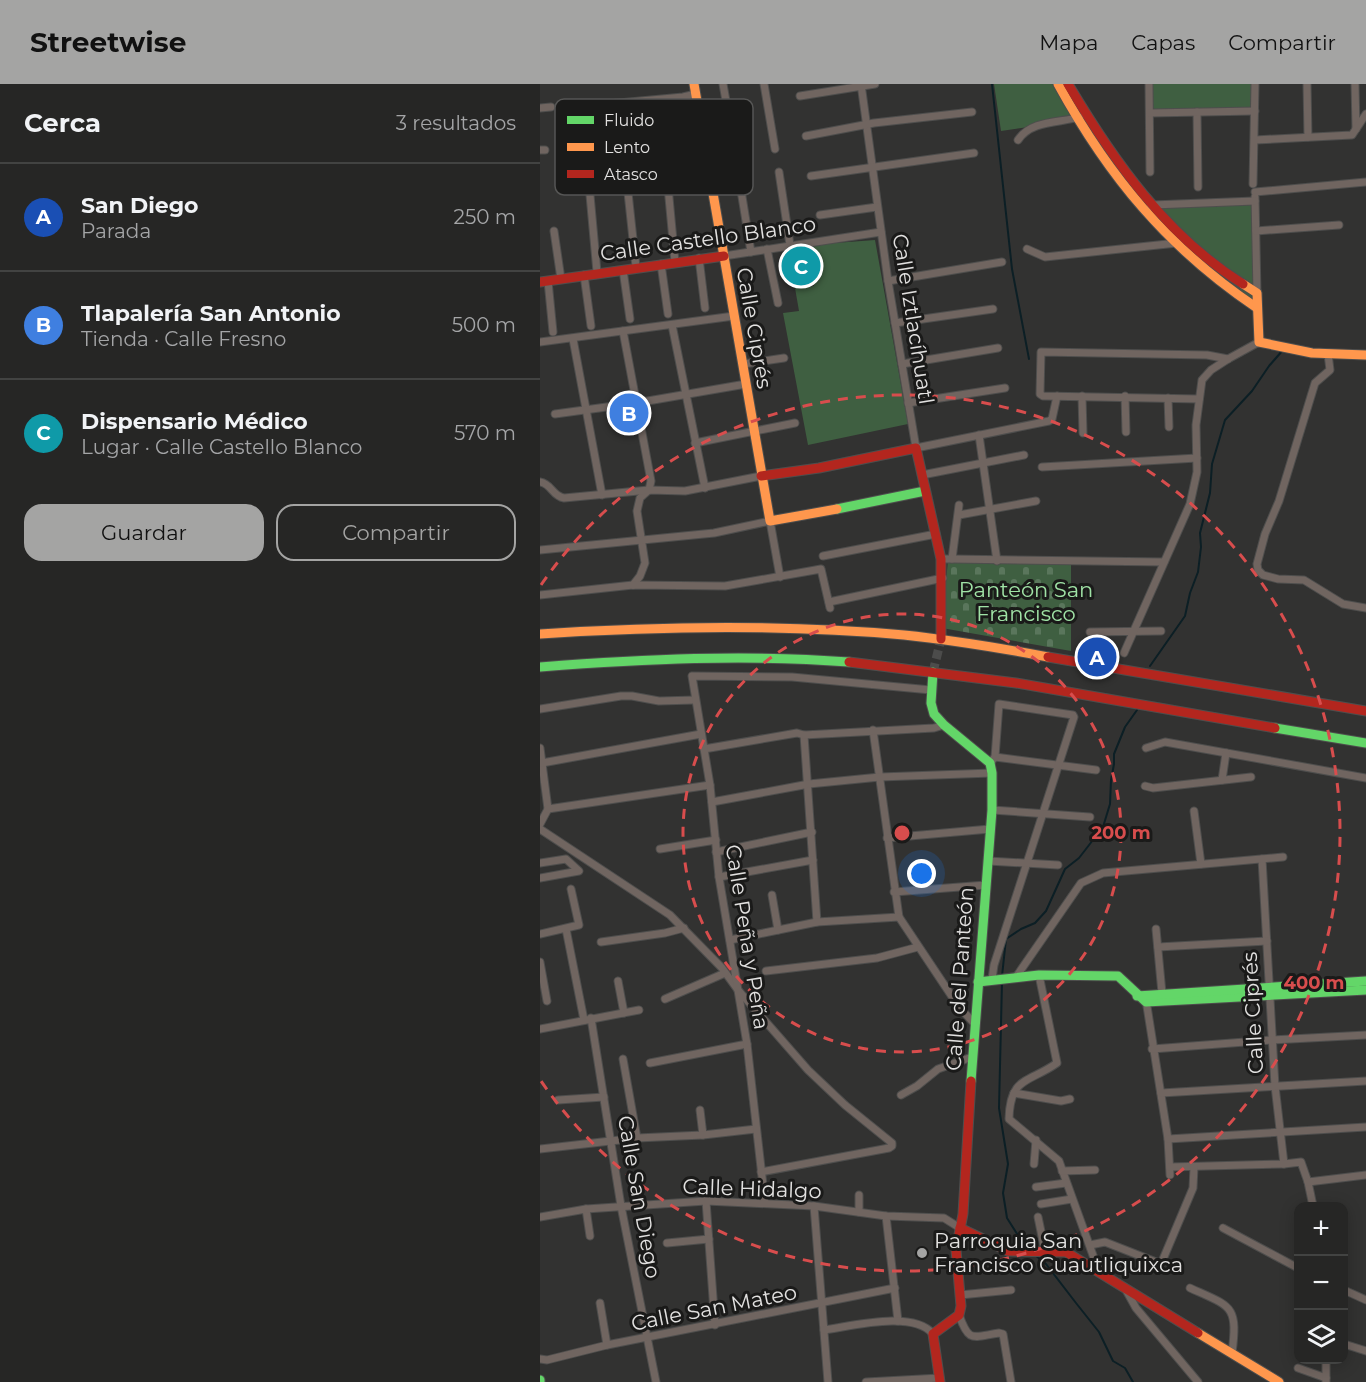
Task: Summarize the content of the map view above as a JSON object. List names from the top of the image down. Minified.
{"streets":{"main road":["Calle Castello Blanco","Calle Iztlacíhuatl","Calle Ciprés","Calle del Panteón"],"street":["Calle Peña y Peña","Calle Hidalgo","Calle San Diego","Calle San Mateo"]},"crossings":[["Calle Castello Blanco","Calle Iztlacíhuatl"],["Calle Castello Blanco","Calle Ciprés"],["Calle Peña y Peña","Calle Hidalgo"],["Calle del Panteón","Calle Hidalgo"],["Calle Hidalgo","Calle San Diego"],["Calle San Diego","Calle San Mateo"]],"parks":["Panteón San Francisco"],"places":["Parroquia San Francisco Cuautliquixca"],"legend":["Fluido","Lento","Atasco"],"page":{"header":"Streetwise","nav":["Mapa","Capas","Compartir"],"heading":["Cerca","3 resultados"],"list":[{"mark":"A","name":"San Diego","note":"Parada","value":"250 m"},{"mark":"B","name":"Tlapalería San Antonio","note":"Tienda · Calle Fresno","value":"500 m"},{"mark":"C","name":"Dispensario Médico","note":"Lugar · Calle Castello Blanco","value":"570 m"}],"pins":["C","B","A"],"buttons":["Guardar","Compartir"],"map_buttons":["+","−"]},"rings":["200 m","400 m"]}
